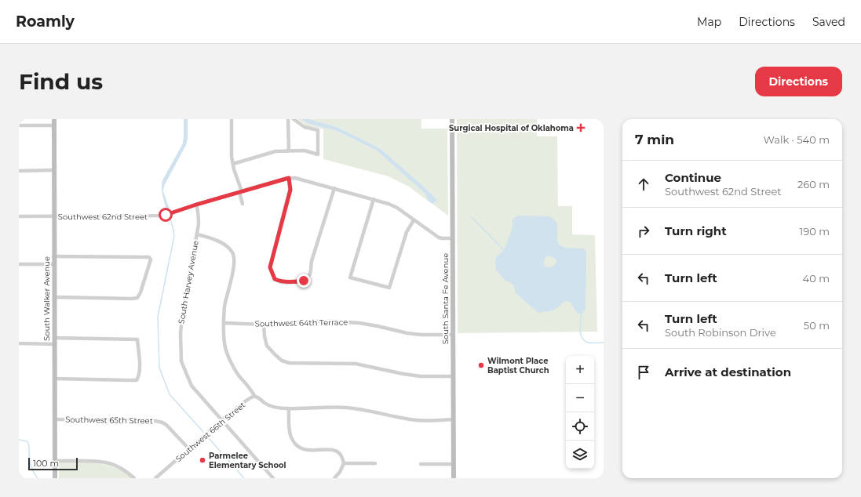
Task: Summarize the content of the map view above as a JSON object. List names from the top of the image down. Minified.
{"streets":{"main road":["South Walker Avenue","South Santa Fe Avenue"],"street":["Southwest 62nd Street","South Harvey Avenue","Southwest 64th Terrace","Southwest 65th Street","Southwest 66th Street"]},"crossings":[["Southwest 62nd Street","South Harvey Avenue"],["Southwest 62nd Street","South Walker Avenue"],["Southwest 62nd Street","South Santa Fe Avenue"],["South Harvey Avenue","Southwest 66th Street"],["South Walker Avenue","Southwest 65th Street"],["South Santa Fe Avenue","Southwest 64th Terrace"],["Southwest 65th Street","Southwest 66th Street"]],"places":{"health":["Surgical Hospital of Oklahoma"],"other":["Wilmont Place Baptist Church","Parmelee Elementary School"]},"scale_bar":"100 m","page":{"header":"Roamly","nav":["Map","Directions","Saved"],"buttons":"Directions","title":"Find us","heading":["7 min","Walk · 540 m"],"list":[["Continue","Southwest 62nd Street","260 m"],["Turn right","190 m"],["Turn left","40 m"],["Turn left","South Robinson Drive","50 m"],"Arrive at destination"],"map_buttons":["+","−"],"scale":"100 m"}}
